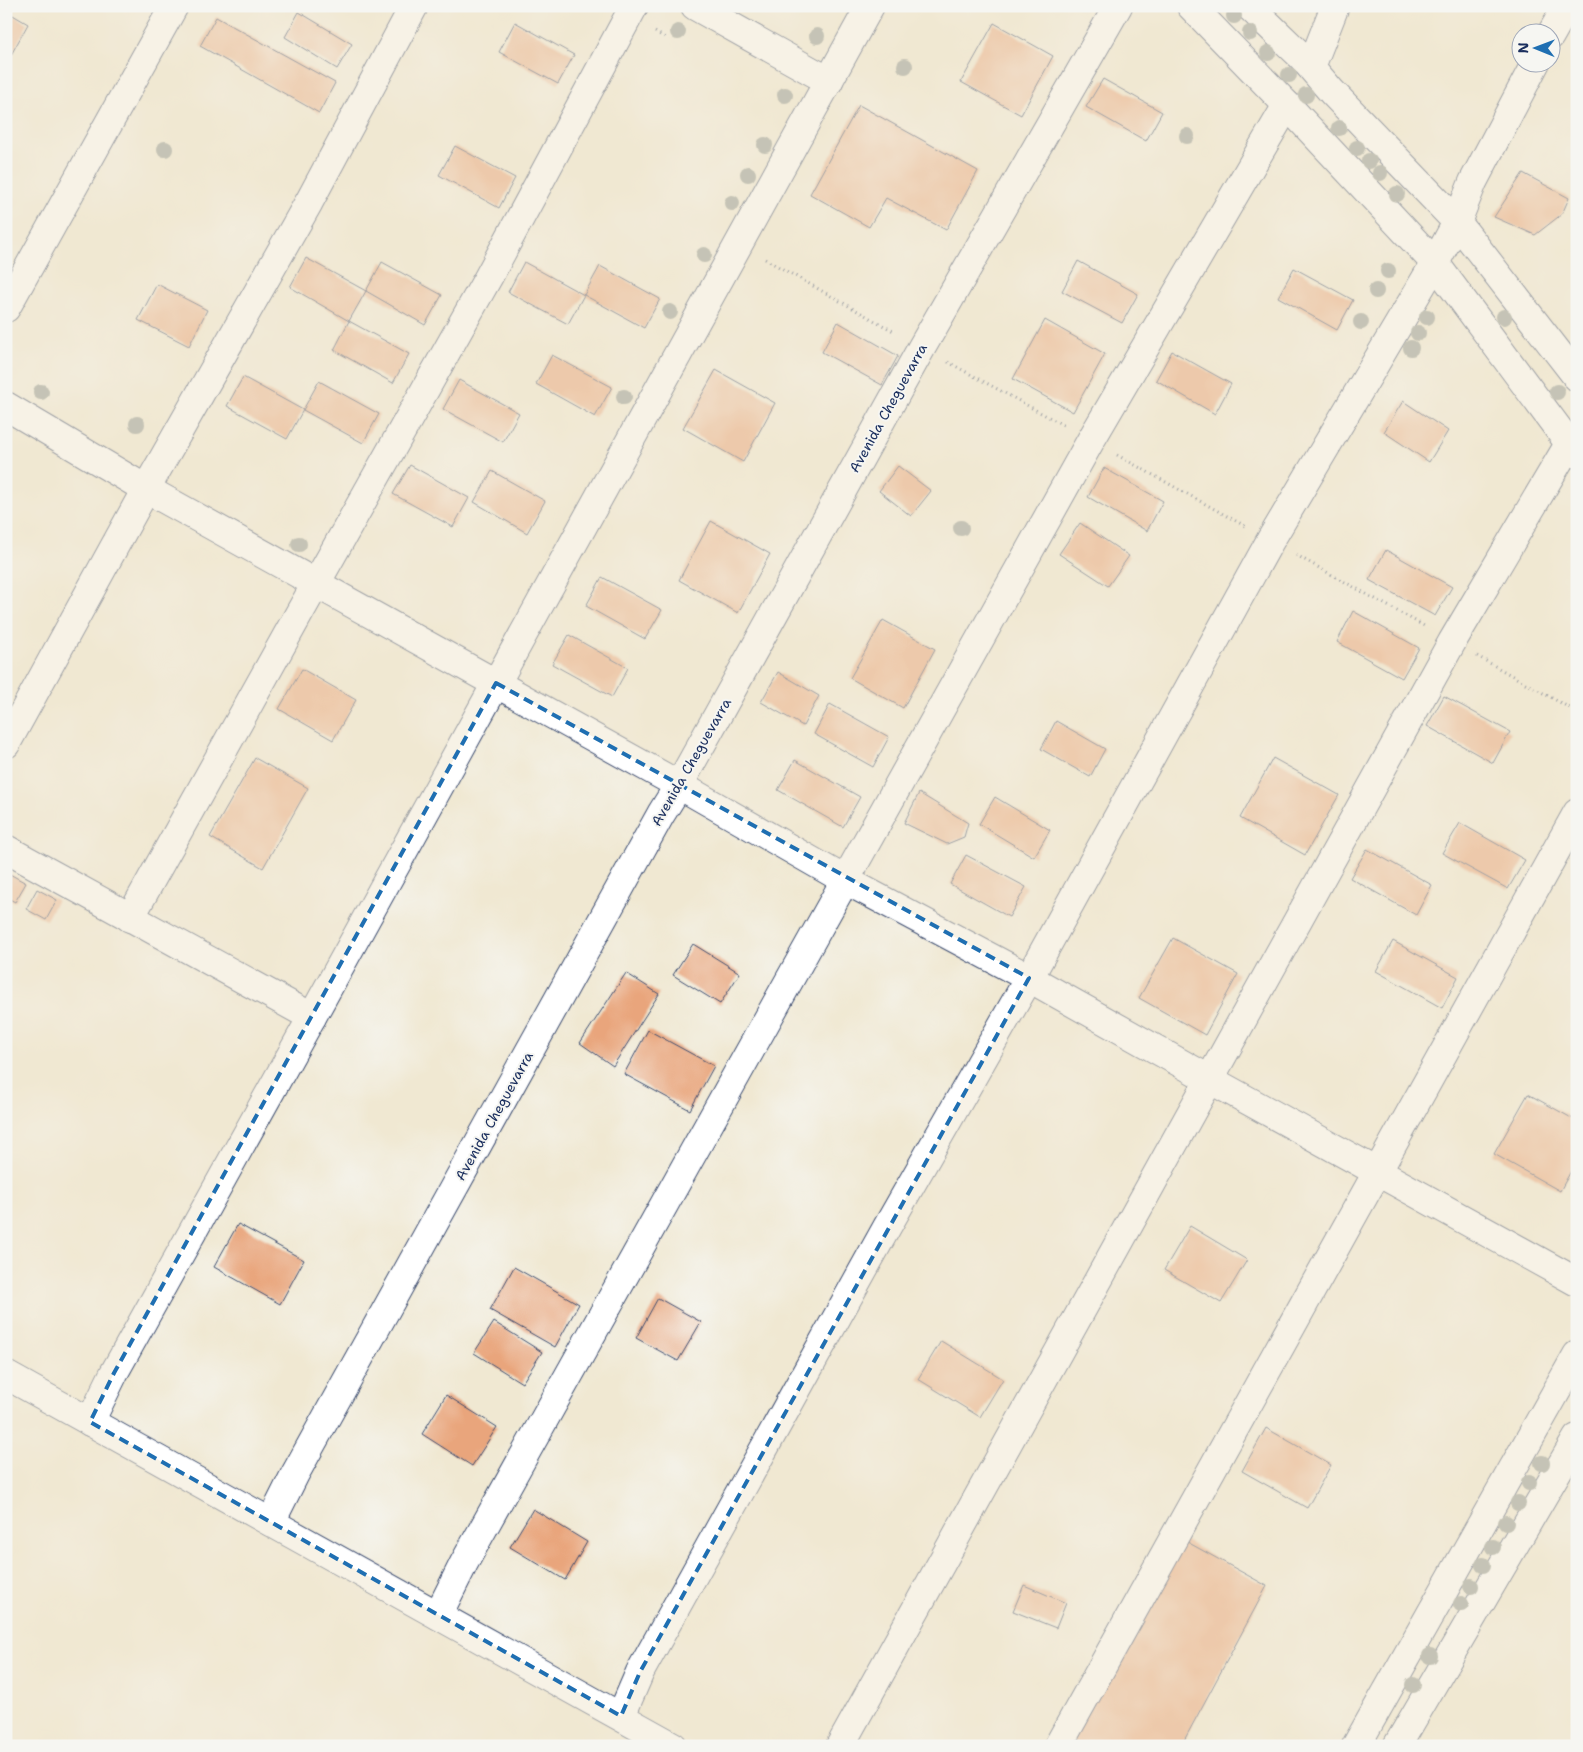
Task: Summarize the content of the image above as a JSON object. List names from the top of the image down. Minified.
{"streets":{"street":["Avenida Cheguevarra"]},"north":"left"}
